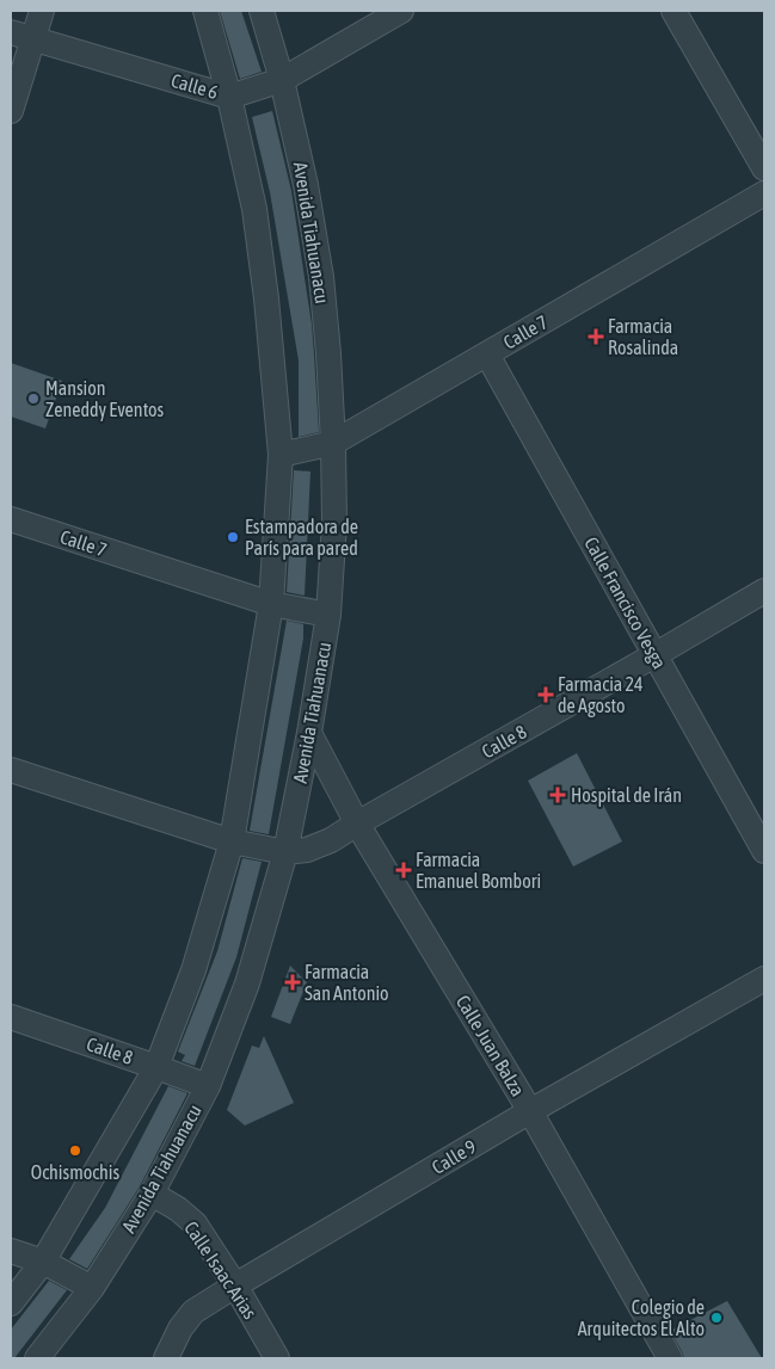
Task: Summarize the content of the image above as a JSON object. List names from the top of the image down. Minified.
{"streets":{"street":["Calle 6","Avenida Tiahuanacu","Calle 7","Calle Francisco Vesga","Calle 8","Calle Juan Balza","Calle 9","Calle Isaac Arias"]},"crossings":[["Calle 6","Avenida Tiahuanacu"],["Avenida Tiahuanacu","Calle 7"],["Avenida Tiahuanacu","Calle 8"],["Avenida Tiahuanacu","Calle Juan Balza"],["Avenida Tiahuanacu","Calle Isaac Arias"],["Calle 7","Calle Francisco Vesga"],["Calle Francisco Vesga","Calle 8"],["Calle 8","Calle Juan Balza"],["Calle Juan Balza","Calle 9"],["Calle 9","Calle Isaac Arias"]],"places":{"health":["Farmacia Rosalinda","Farmacia 24 de Agosto","Hospital de Irán","Farmacia Emanuel Bombori","Farmacia San Antonio"],"other":["Mansion Zeneddy Eventos","Estampadora de París para pared","Ochismochis","Colegio de Arquitectos El Alto"]}}
